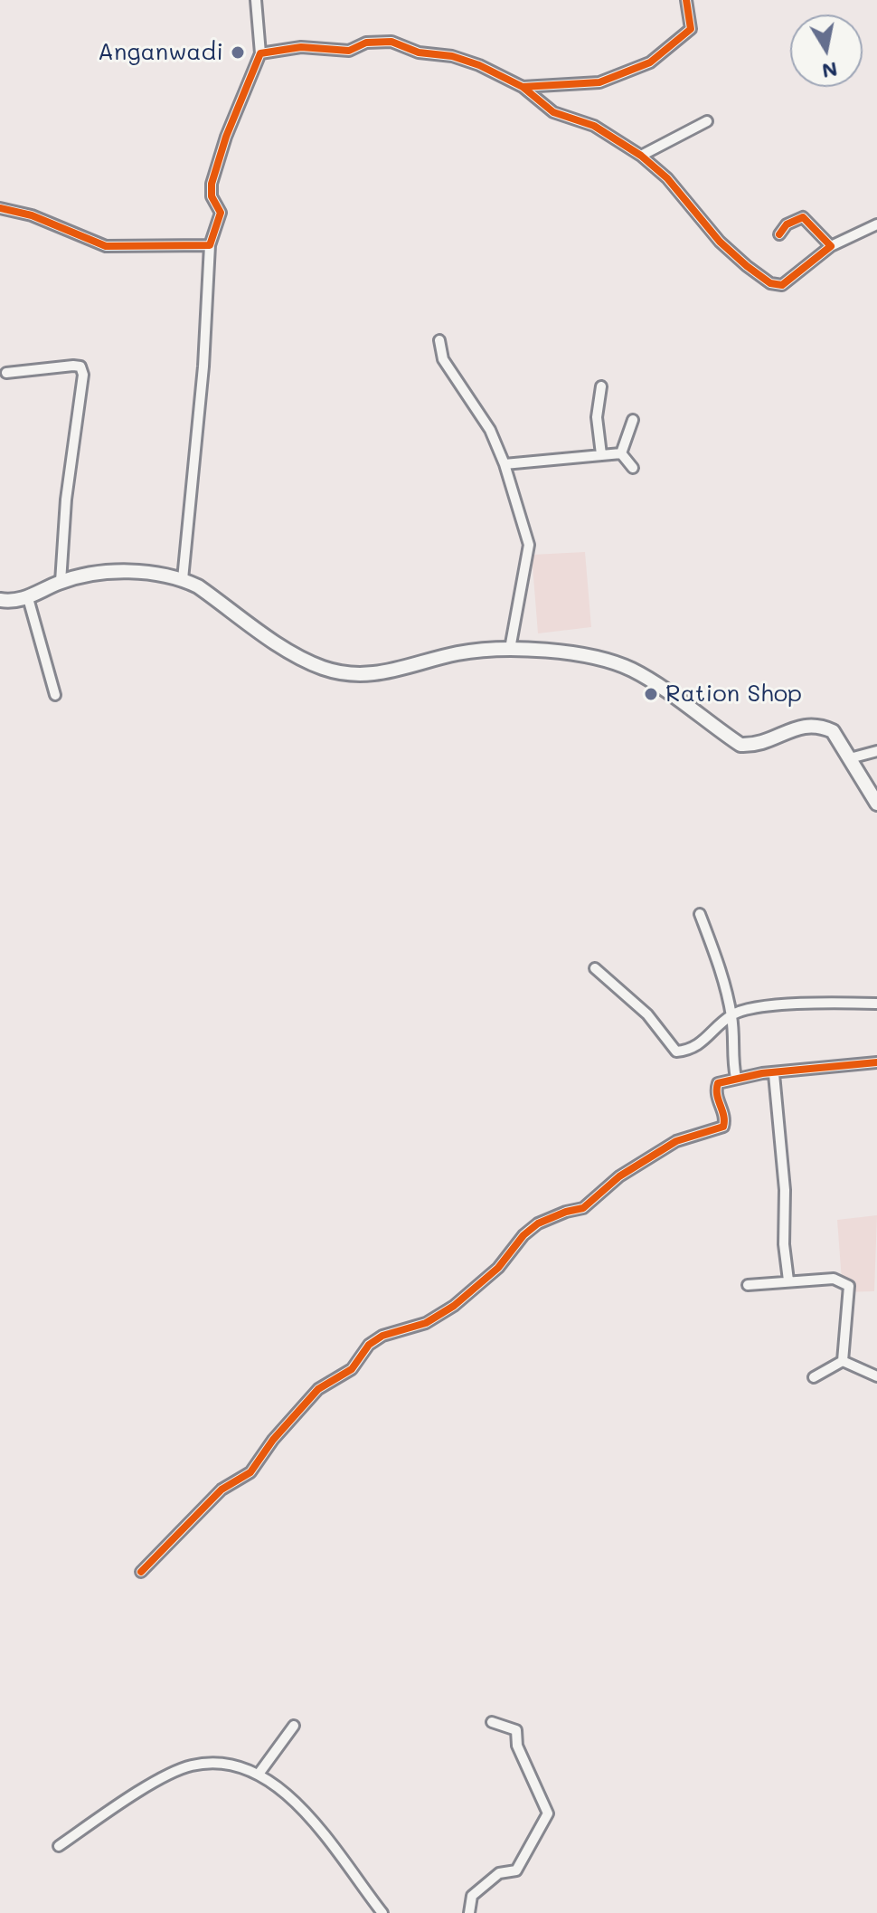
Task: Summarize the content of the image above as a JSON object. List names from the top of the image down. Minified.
{"places":["Anganwadi","Ration Shop"],"north":"bottom"}
